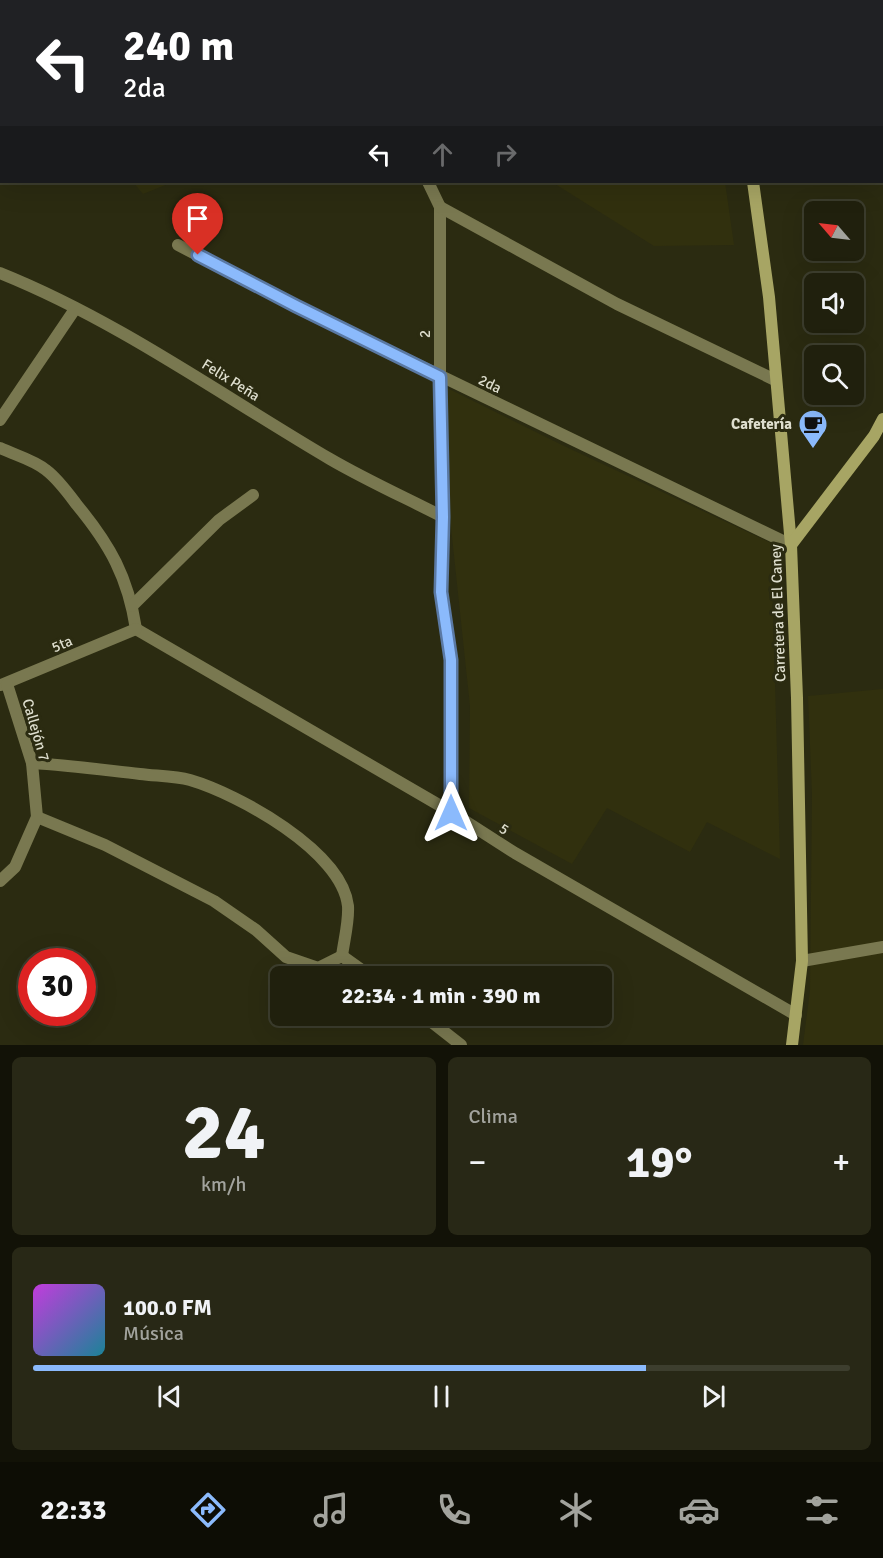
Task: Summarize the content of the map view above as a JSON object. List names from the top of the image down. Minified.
{"streets":{"main road":["Carretera de El Caney"],"street":["2","Felix Peña","2da","5ta","Callejón 7","5"]},"crossings":[["2","Felix Peña"],["2","2da"],["2","5"],["2da","Carretera de El Caney"],["Carretera de El Caney","5"],["5ta","Callejón 7"],["5ta","5"]],"places":{"cafe":["Cafetería"]},"north":"top left","page":{"turn":["240 m","2da"],"limit":"30","trip":"22:34 · 1 min · 390 m","tile":[["24","km/h"],"Clima"],"heat":["−","19°","+"],"song":["100.0 FM","Música"],"tabs":"22:33"}}
